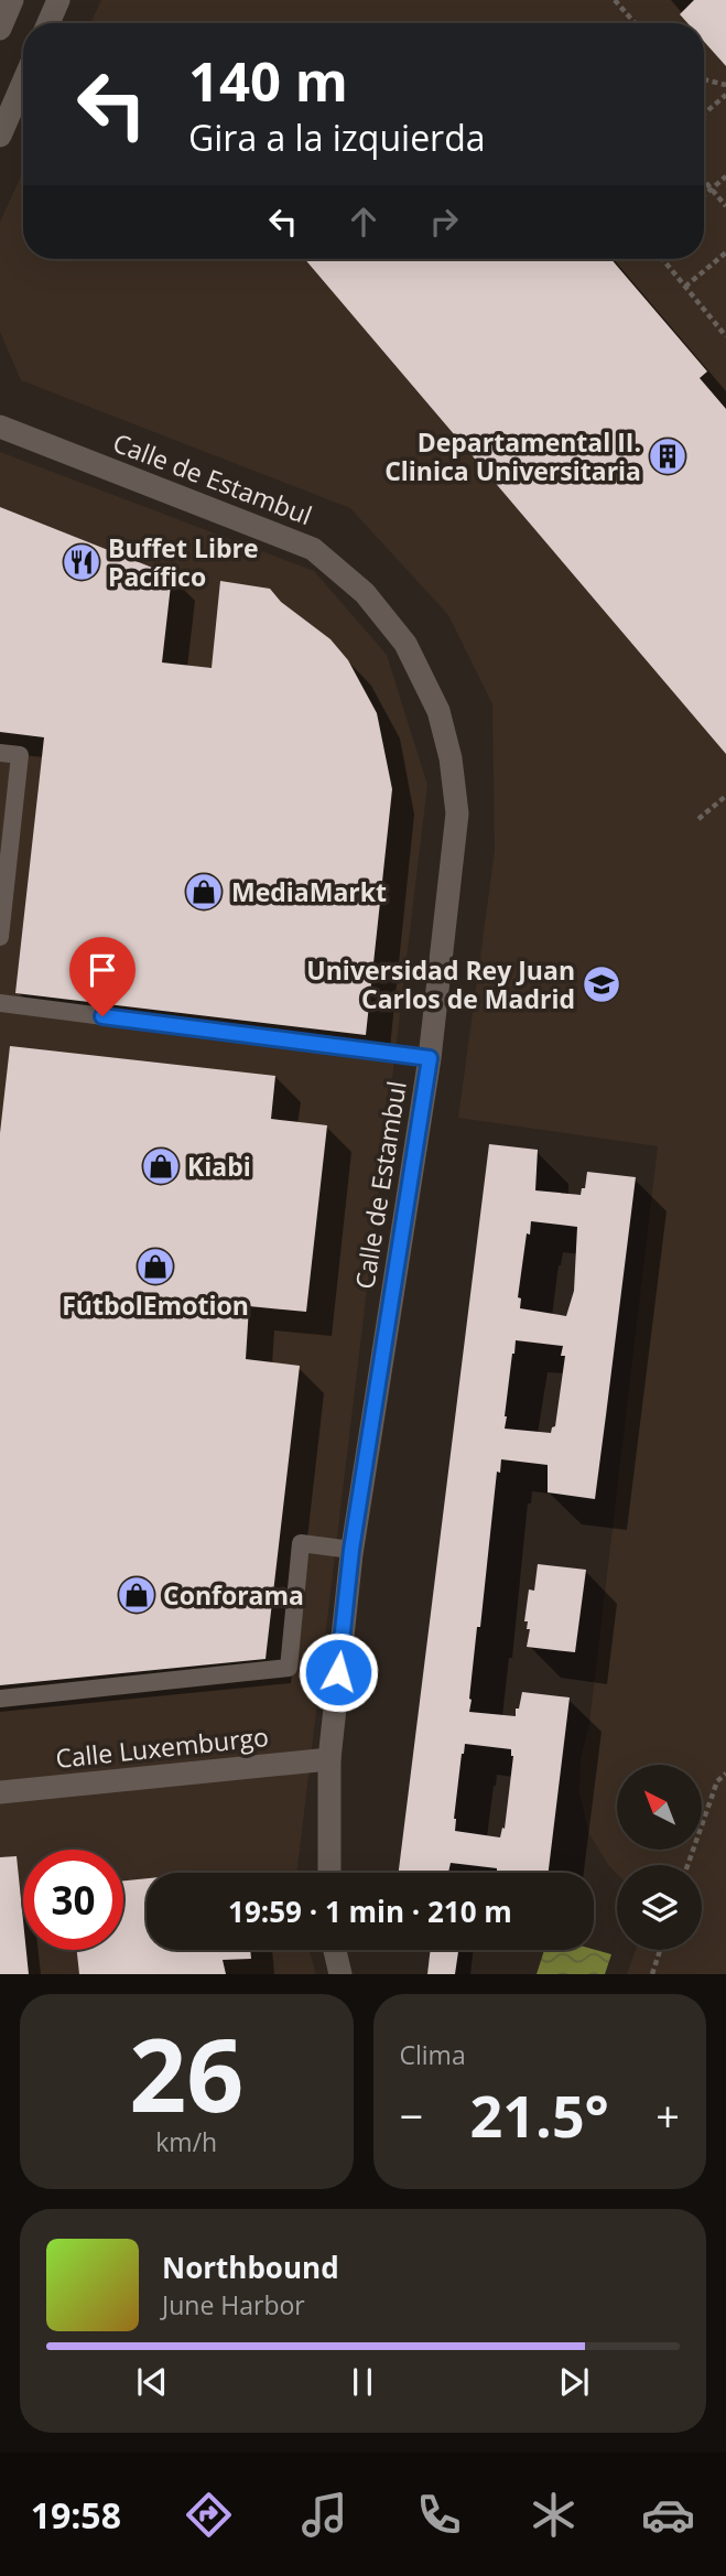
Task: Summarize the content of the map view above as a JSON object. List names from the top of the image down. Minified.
{"streets":{"street":["Calle de Estambul","Calle Luxemburgo"]},"crossings":[["Calle de Estambul","Calle Luxemburgo"]],"places":{"building":["Departamental II. Clinica Universitaria"],"restaurant":["Buffet Libre Pacífico"],"shop":["MediaMarkt","Kiabi","FútbolEmotion","Conforama"],"school or university":["Universidad Rey Juan Carlos de Madrid"]},"north":"top left","page":{"turn":["140 m","Gira a la izquierda"],"limit":"30","trip":"19:59 · 1 min · 210 m","tile":[["26","km/h"],"Clima"],"heat":["−","21.5°","+"],"song":["Northbound","June Harbor"],"tabs":"19:58"}}
